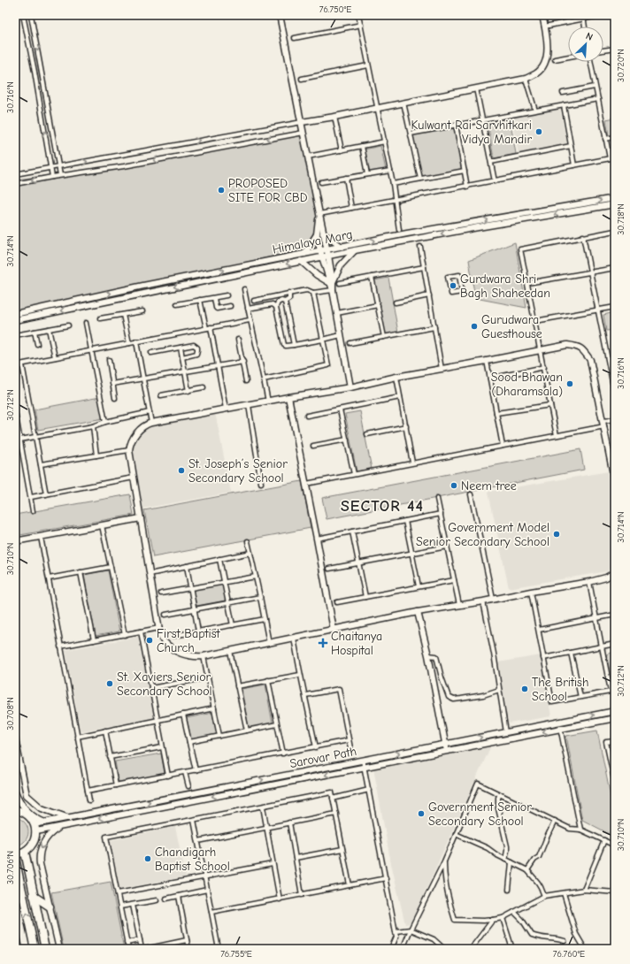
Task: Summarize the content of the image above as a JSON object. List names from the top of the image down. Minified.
{"streets":{"street":["Himalaya Marg","Sarovar Path"]},"districts":["SECTOR 44"],"places":{"other":["Kulwant Rai Sarvhitkari Vidya Mandir","PROPOSED SITE FOR CBD","Gurdwara Shri Bagh Shaheedan","Gurudwara Guesthouse","Sood Bhawan (Dharamsala)","St. Joseph’s Senior Secondary School","Neem tree","Government Model Senior Secondary School","First Baptist Church","St. Xaviers Senior Secondary School","The British School","Government Senior Secondary School","Chandigarh Baptist School"],"health":["Chaitanya Hospital"]},"north":"top right","coordinates":["76.750°E","30.720°N","30.716°N","30.718°N","30.714°N","30.712°N","30.710°N","30.708°N","30.706°N","76.755°E","76.760°E"]}
